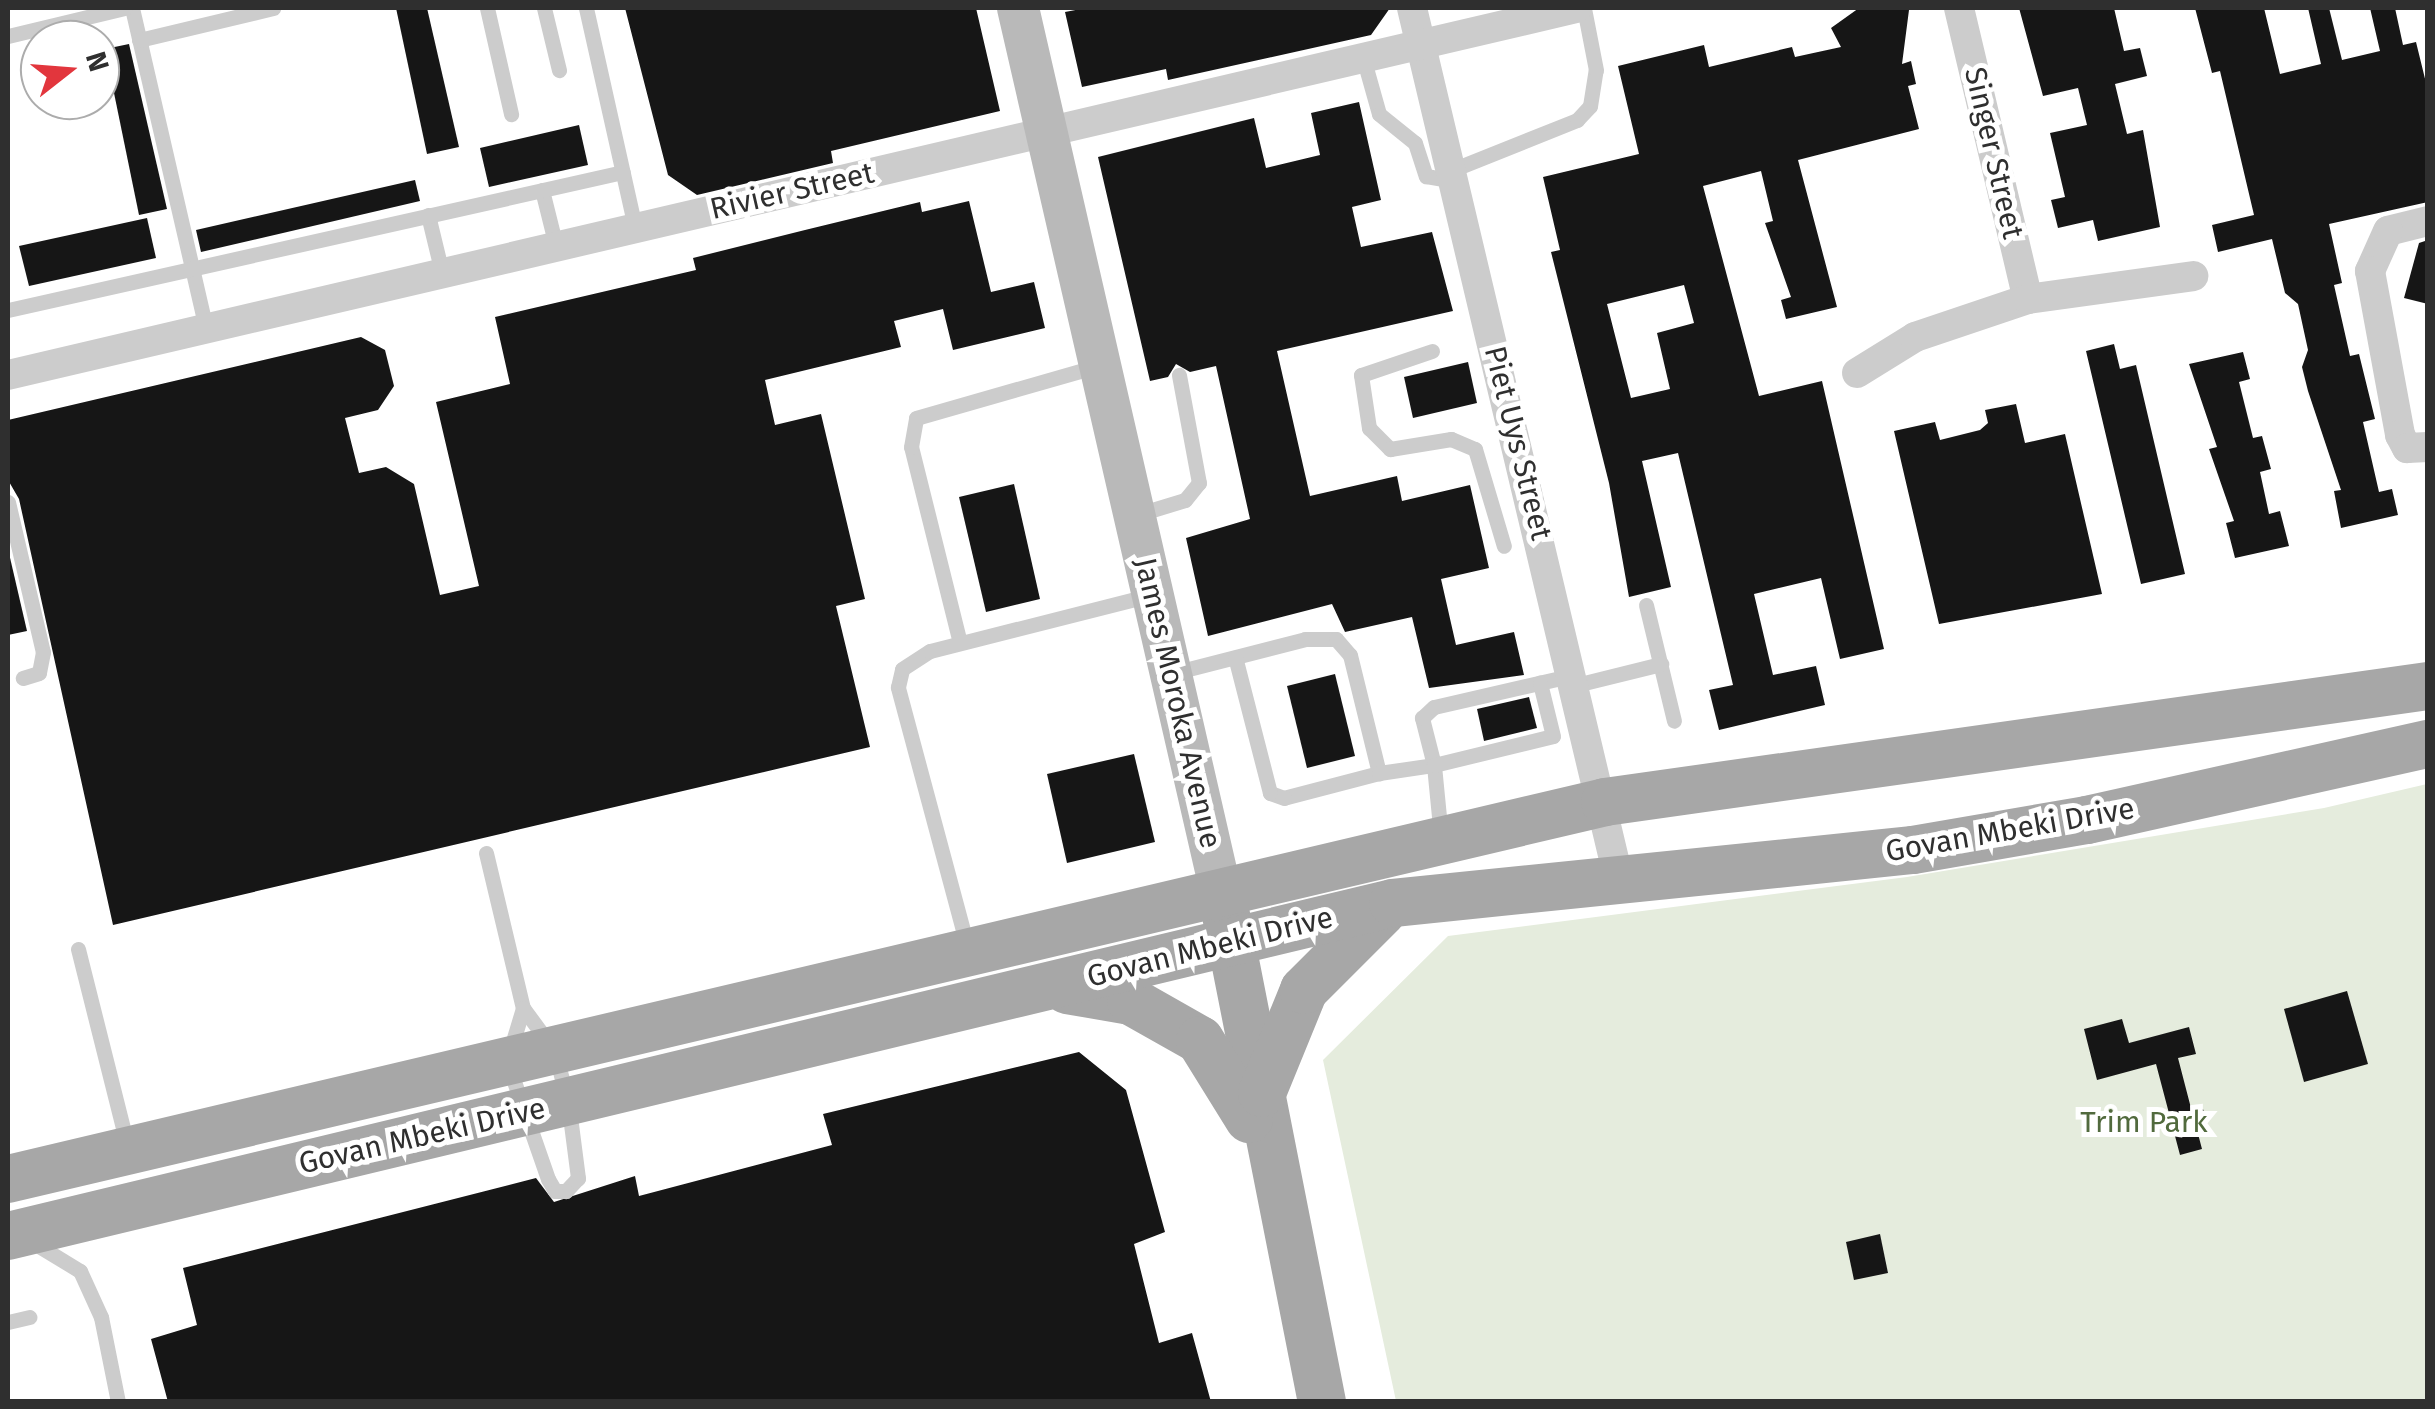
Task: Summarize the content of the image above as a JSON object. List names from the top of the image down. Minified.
{"streets":{"main road":["James Moroka Avenue","Govan Mbeki Drive"],"street":["Singer Street","Rivier Street","Piet Uys Street"]},"crossings":[["Rivier Street","Piet Uys Street"],["Rivier Street","James Moroka Avenue"],["Piet Uys Street","Govan Mbeki Drive"],["James Moroka Avenue","Govan Mbeki Drive"]],"parks":["Trim Park"],"north":"right"}
